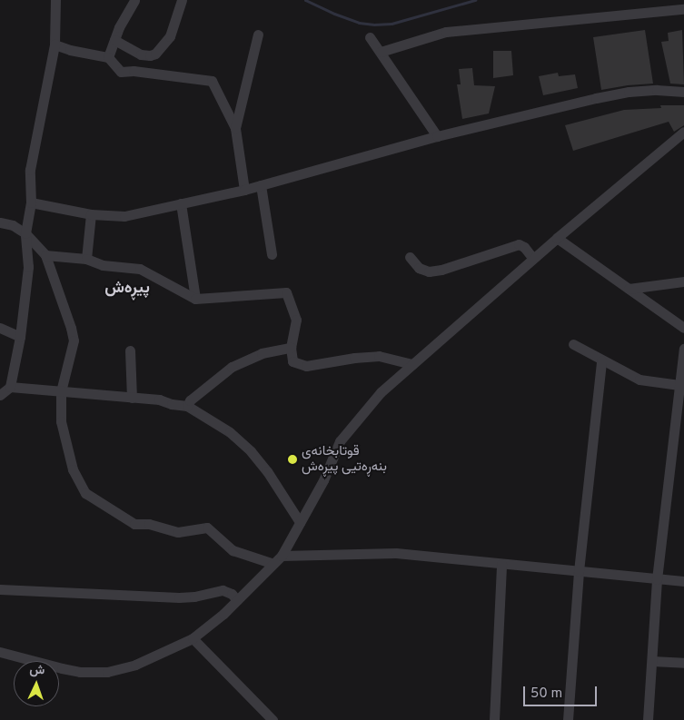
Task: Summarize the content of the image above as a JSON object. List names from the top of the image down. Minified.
{"districts":["پیڕەش"],"places":["قوتابخانەی بنەڕەتیی پیڕەش"],"scale_bar":"50 m","north":"top"}
